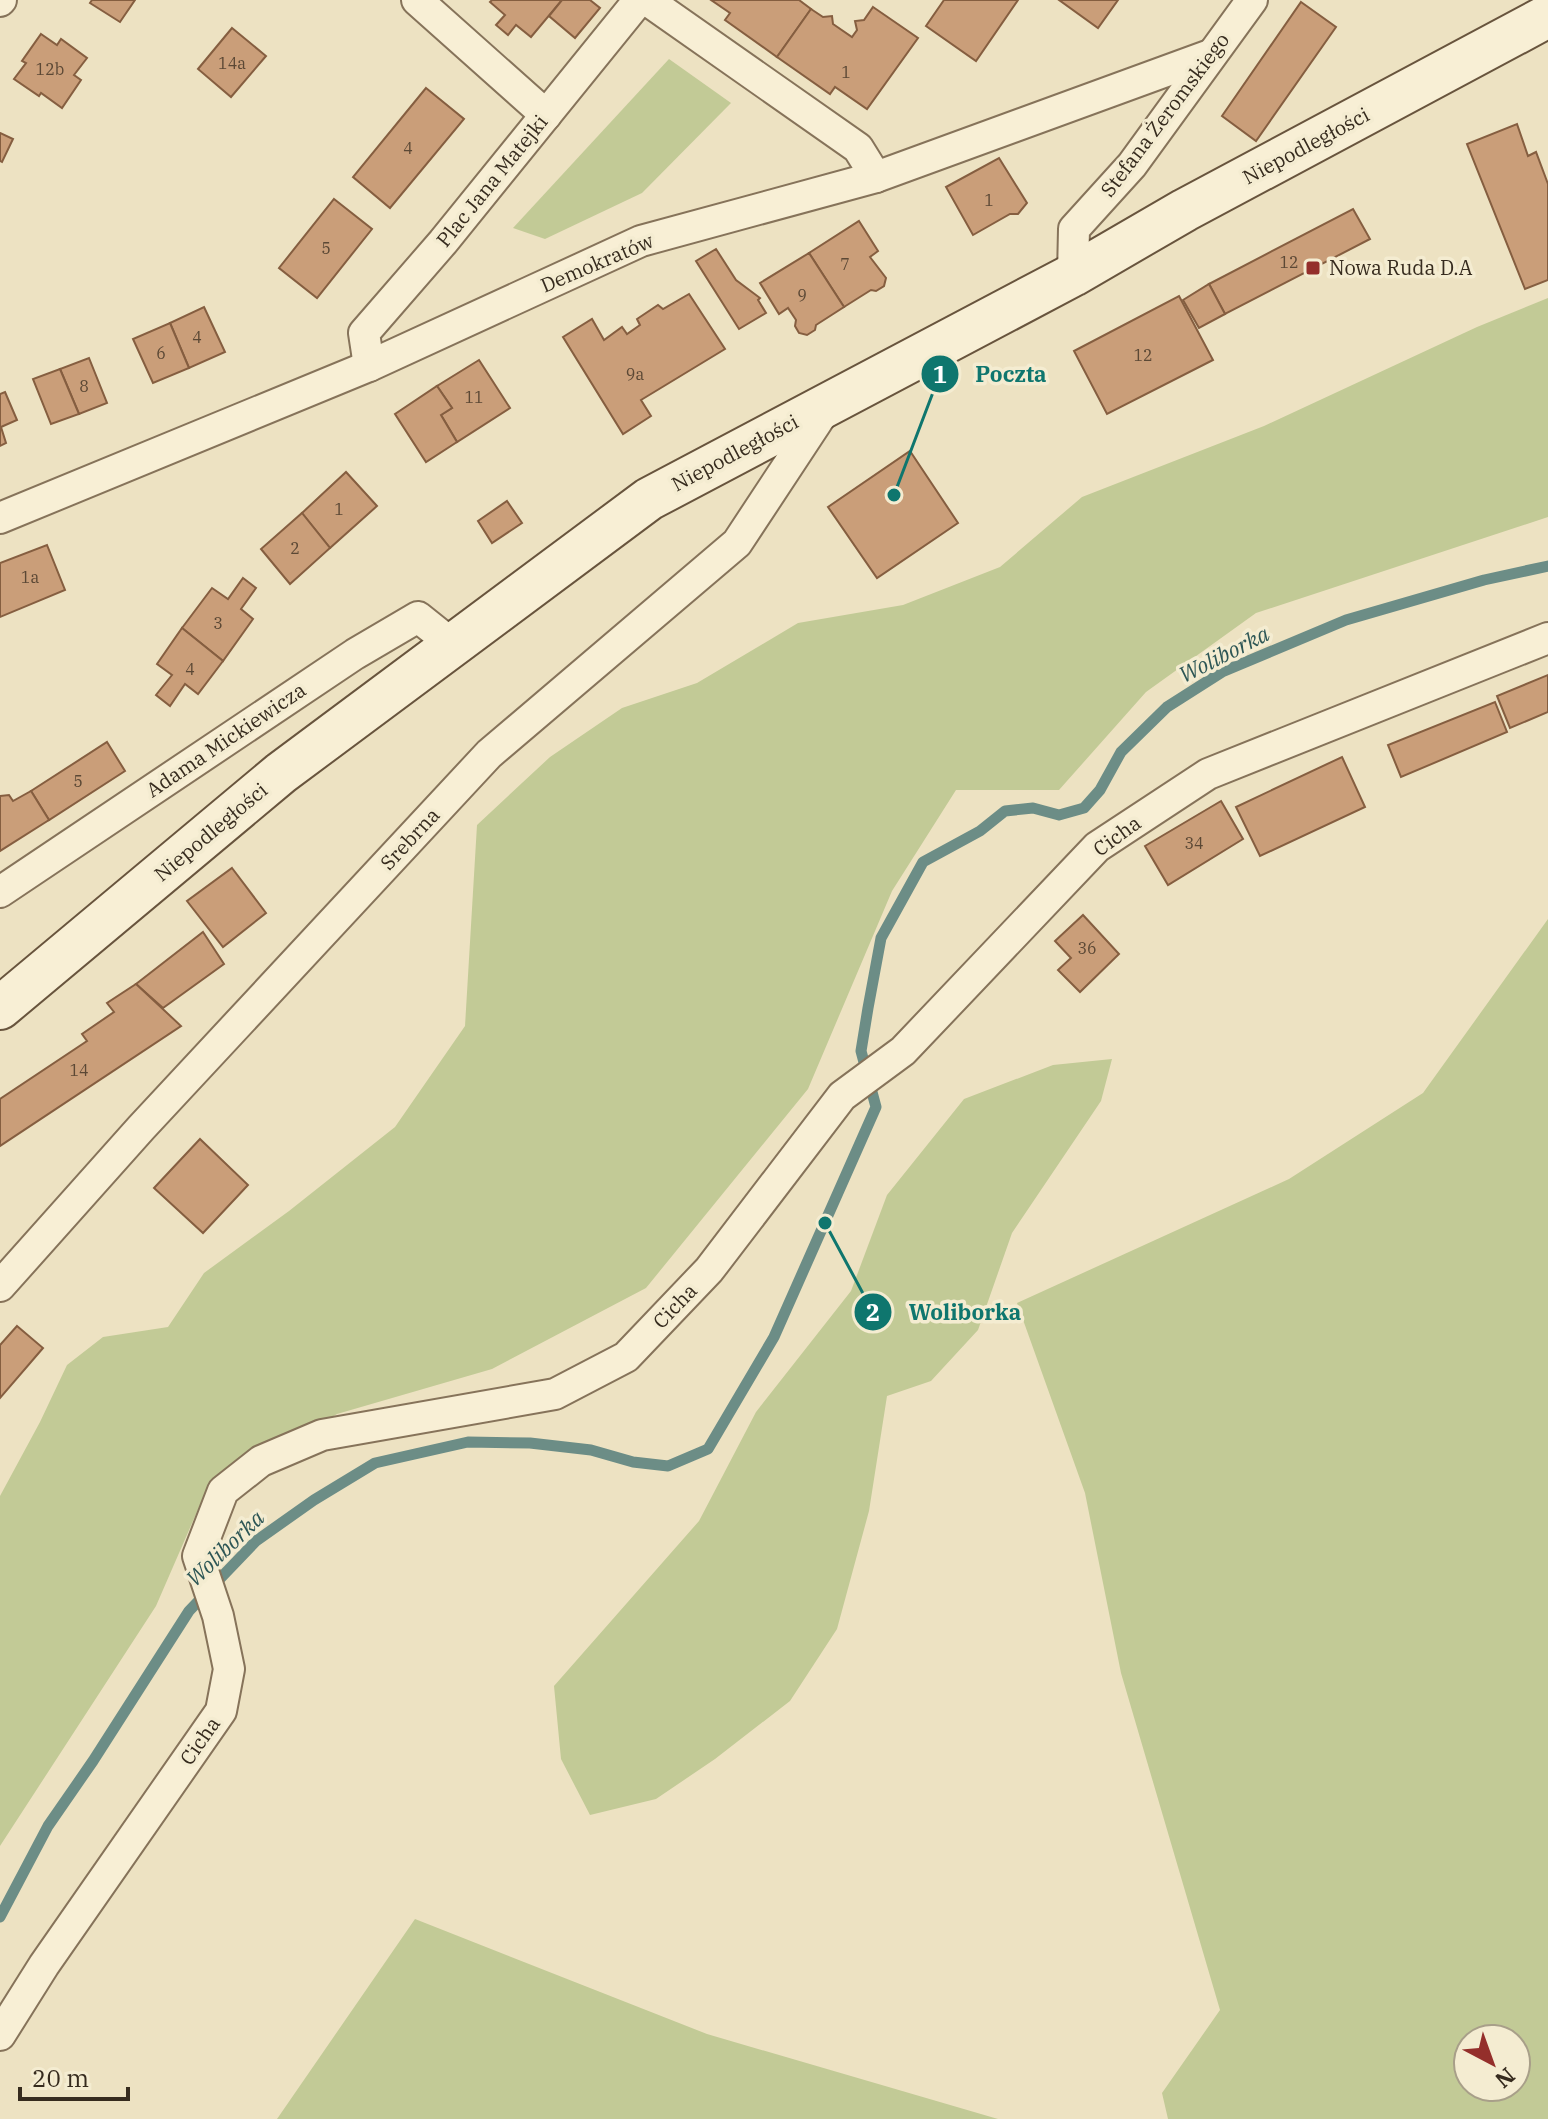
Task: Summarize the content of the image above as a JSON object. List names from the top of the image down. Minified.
{"streets":{"street":["Stefana Żeromskiego","Niepodległości","Plac Jana Matejki","Demokratów","Adama Mickiewicza","Cicha","Srebrna"]},"crossings":[["Stefana Żeromskiego","Niepodległości"],["Stefana Żeromskiego","Demokratów"],["Niepodległości","Adama Mickiewicza"],["Niepodległości","Srebrna"],["Plac Jana Matejki","Demokratów"]],"water":["Woliborka"],"places":{"transit":["Nowa Ruda D.A"],"other":["Poczta","Woliborka"]},"house_numbers":["14a","12b","1","4","1","5","12","7","9","4","6","12","9a","8","11","1","2","1a","3","4","5","34","36","14"],"scale_bar":"20 m","north":"bottom right"}
